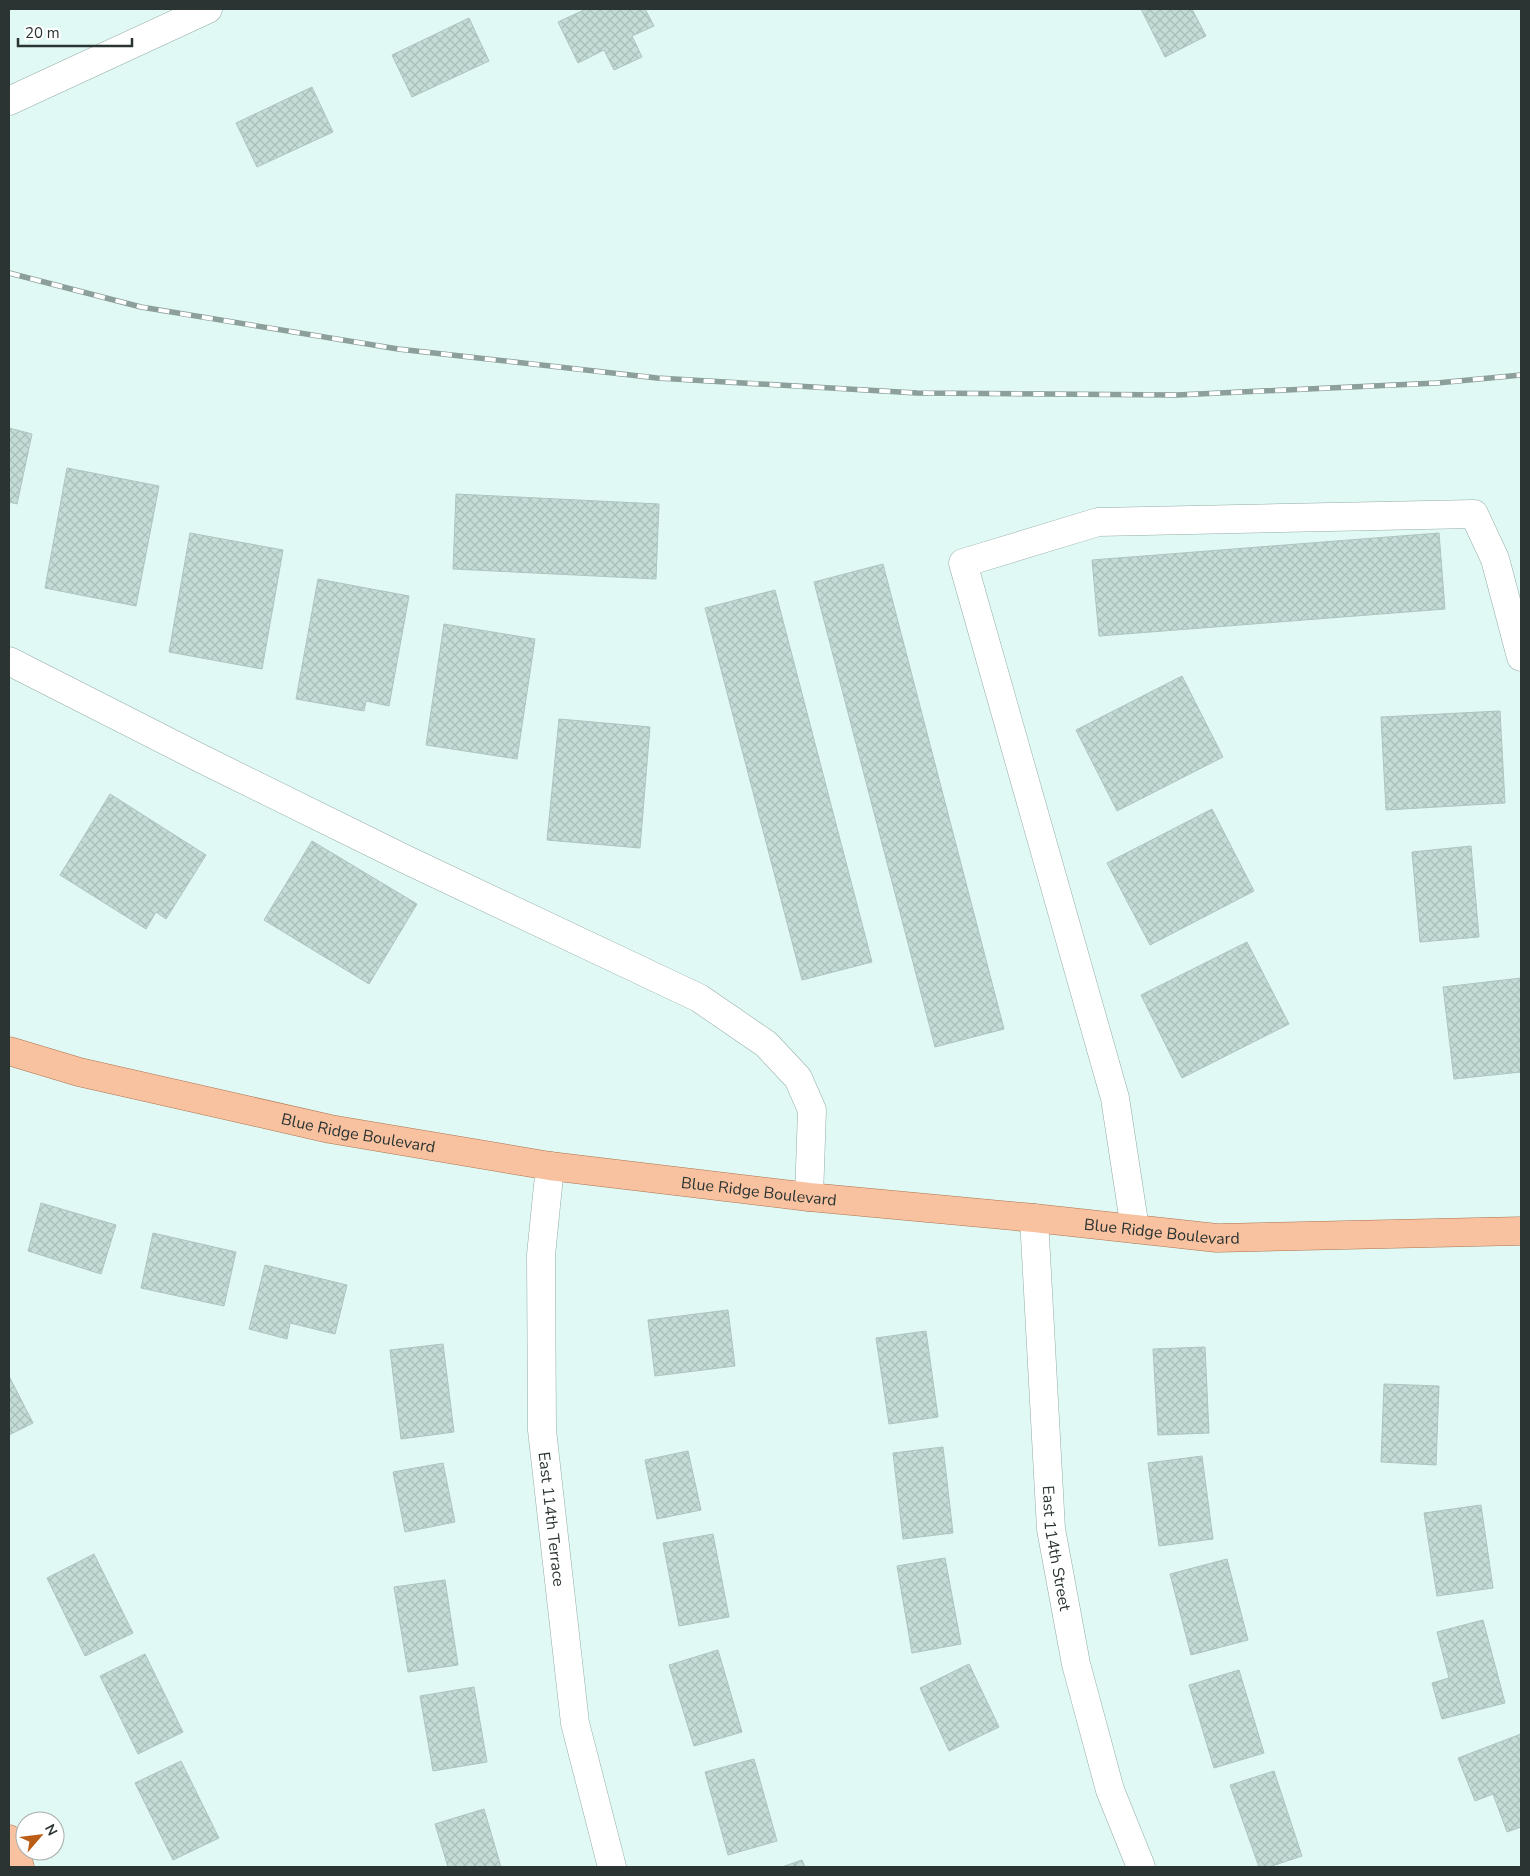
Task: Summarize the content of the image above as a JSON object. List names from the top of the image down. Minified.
{"streets":{"main road":["Blue Ridge Boulevard"],"street":["East 114th Terrace","East 114th Street"]},"crossings":[["Blue Ridge Boulevard","East 114th Terrace"],["Blue Ridge Boulevard","East 114th Street"]],"scale_bar":"20 m","north":"top right"}
